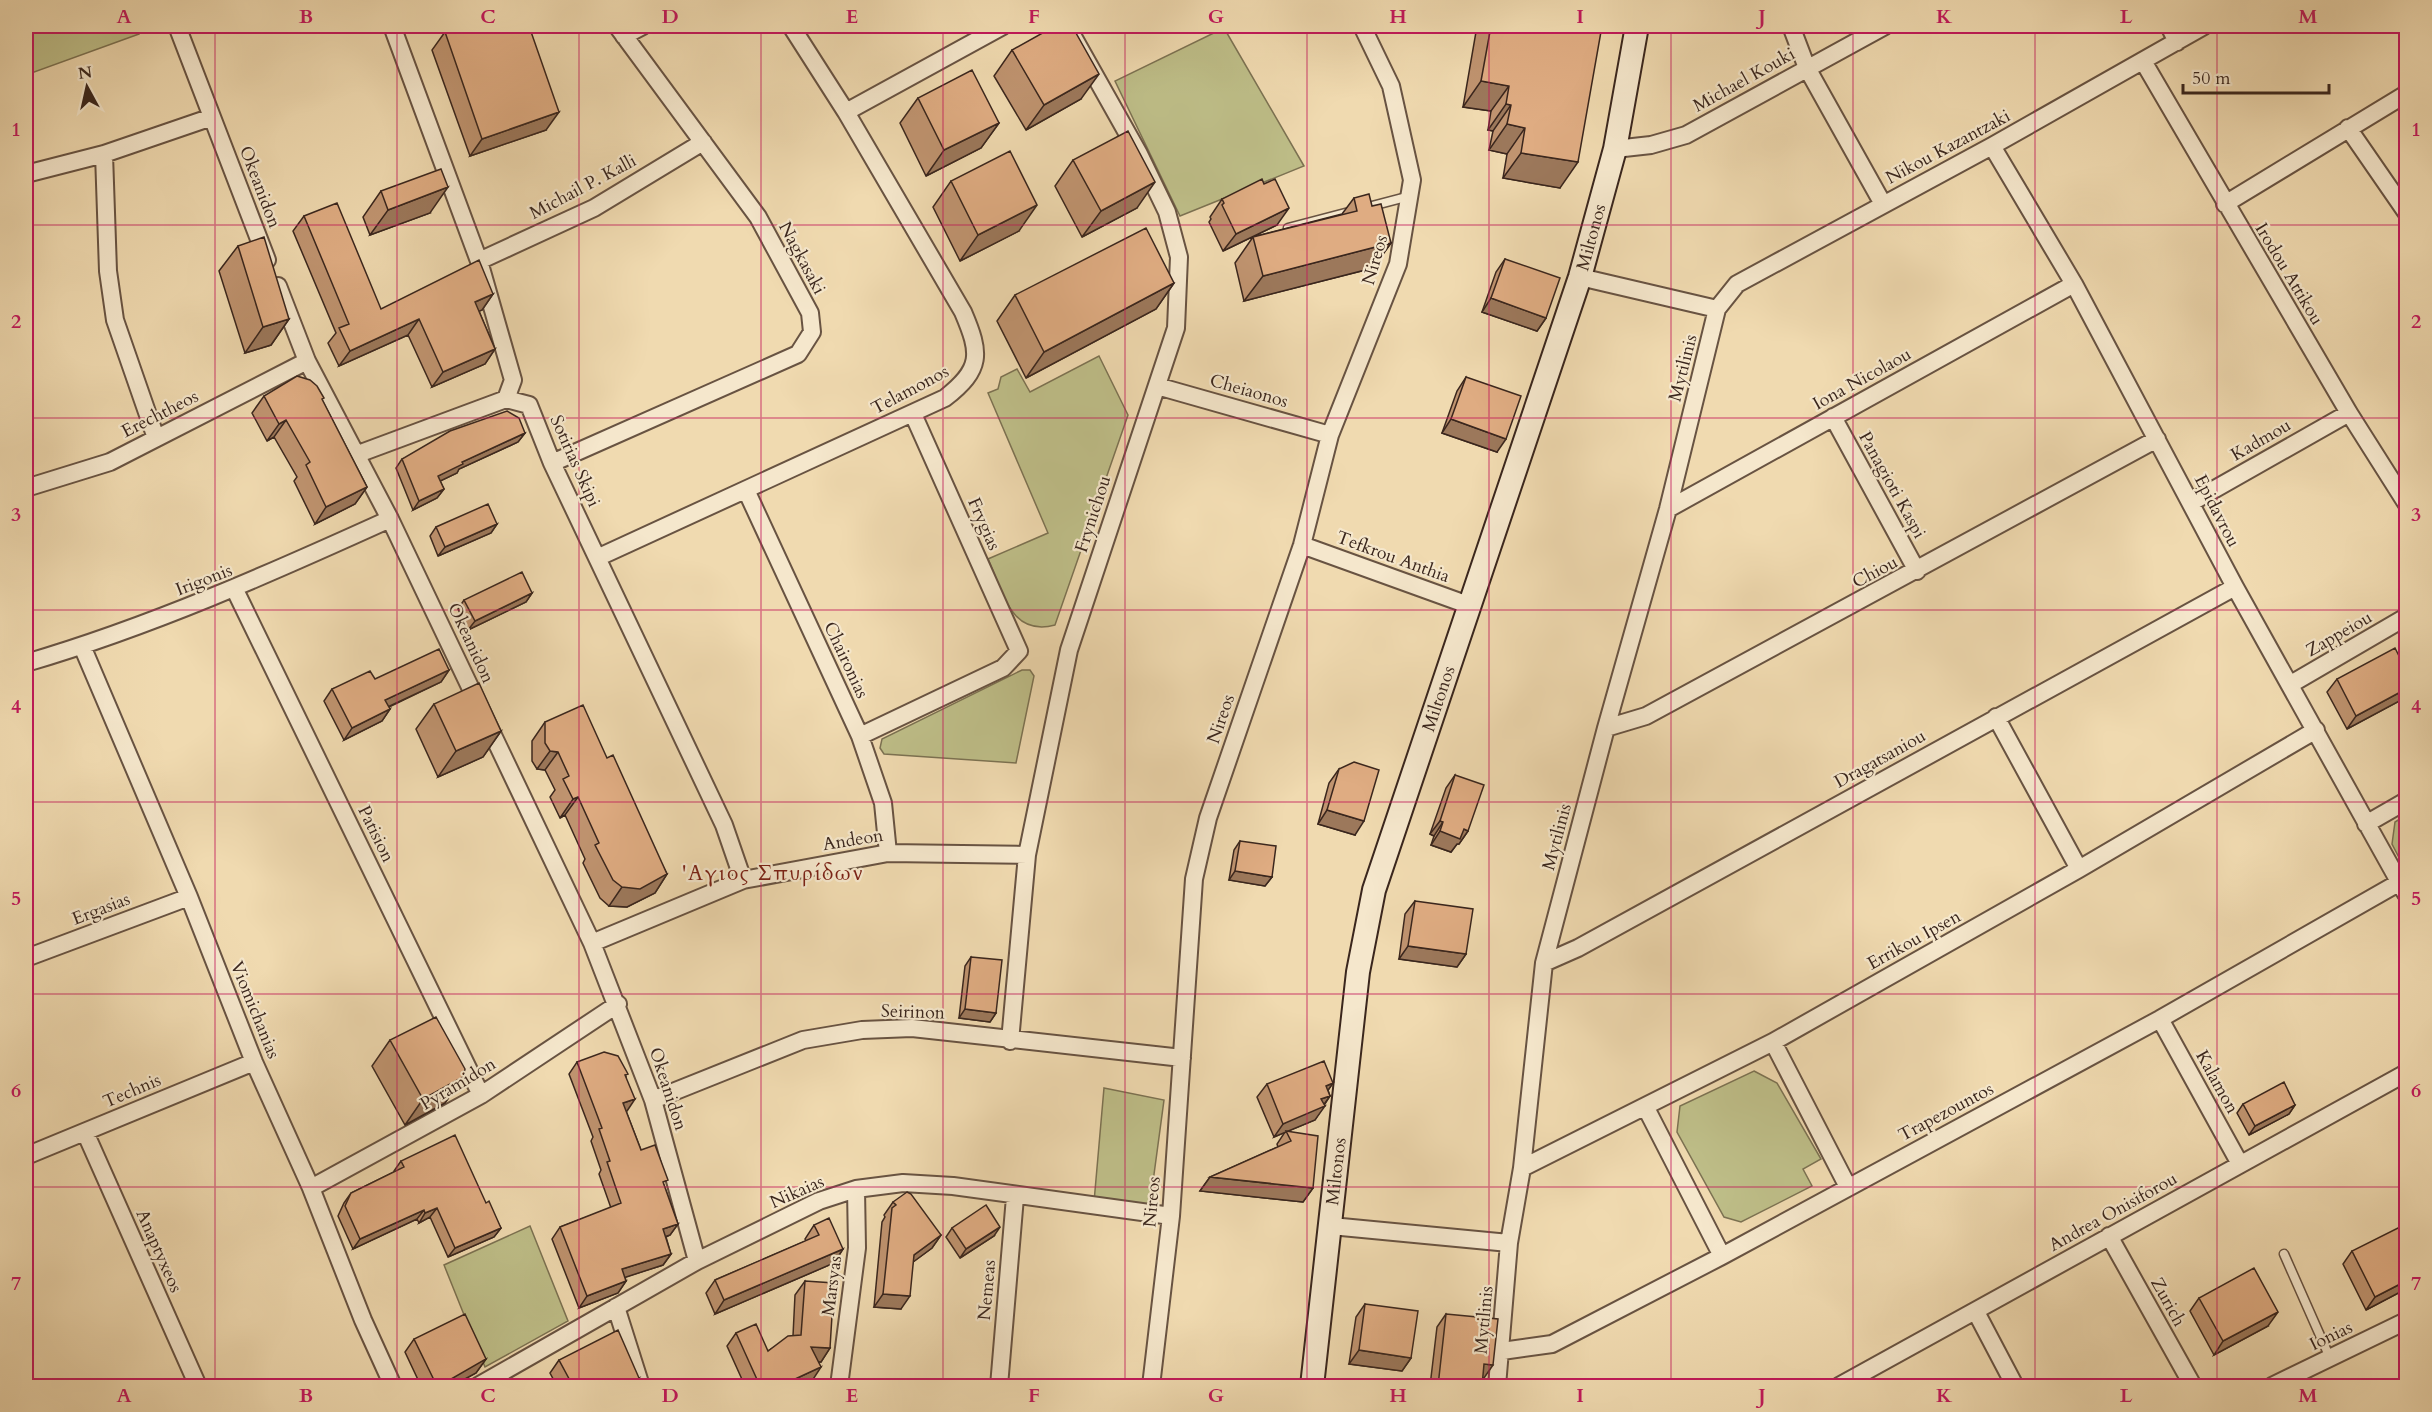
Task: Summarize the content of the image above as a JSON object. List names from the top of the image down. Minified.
{"streets":{"street":["Michael Kouki","Nikou Kazantzaki","Okeanidon","Michail P. Kalli","Miltonos","Nagkasaki","Nireos","Irodou Attikou","Mytilinis","Iona Nicolaou","Telamonos","Cheiaonos","Erechtheos","Kadmou","Sotirias Skipi","Panagioti Kaspi","Epidavrou","Frynichou","Frygias","Tefkrou Anthia","Chiou","Irigonis","Zappeiou","Chaironias","Dragatsaniou","Patision","Andeon","Ergasias","Errikou Ipsen","Viomichanias","Seirinon","Kalamon","Pyramidon","Technis","Trapezountos","Nikaias","Andrea Onisiforou","Anaptyxeos","Marsyas","Nemeas","Zurich","Ionias"]},"crossings":[["Michael Kouki","Miltonos"],["Nikou Kazantzaki","Irodou Attikou"],["Nikou Kazantzaki","Mytilinis"],["Nikou Kazantzaki","Epidavrou"],["Okeanidon","Erechtheos"],["Okeanidon","Irigonis"],["Okeanidon","Andeon"],["Okeanidon","Seirinon"],["Okeanidon","Pyramidon"],["Okeanidon","Nikaias"],["Michail P. Kalli","Nagkasaki"],["Miltonos","Tefkrou Anthia"],["Nagkasaki","Sotirias Skipi"],["Nireos","Cheiaonos"],["Nireos","Tefkrou Anthia"],["Nireos","Seirinon"],["Nireos","Nikaias"],["Irodou Attikou","Kadmou"],["Mytilinis","Iona Nicolaou"],["Mytilinis","Chiou"],["Mytilinis","Dragatsaniou"],["Mytilinis","Errikou Ipsen"],["Mytilinis","Trapezountos"],["Iona Nicolaou","Panagioti Kaspi"],["Iona Nicolaou","Epidavrou"],["Telamonos","Sotirias Skipi"],["Telamonos","Frygias"],["Telamonos","Chaironias"],["Cheiaonos","Frynichou"],["Kadmou","Epidavrou"],["Sotirias Skipi","Andeon"],["Panagioti Kaspi","Chiou"],["Epidavrou","Chiou"],["Epidavrou","Zappeiou"],["Epidavrou","Dragatsaniou"],["Epidavrou","Errikou Ipsen"],["Epidavrou","Trapezountos"],["Frynichou","Andeon"],["Frynichou","Seirinon"],["Frygias","Chaironias"],["Irigonis","Patision"],["Irigonis","Viomichanias"],["Chaironias","Andeon"],["Patision","Pyramidon"],["Ergasias","Viomichanias"],["Viomichanias","Pyramidon"],["Viomichanias","Technis"],["Kalamon","Trapezountos"],["Kalamon","Andrea Onisiforou"],["Technis","Anaptyxeos"],["Nikaias","Marsyas"],["Nikaias","Nemeas"],["Andrea Onisiforou","Zurich"]],"districts":["'Αγιος Σπυρίδων"],"scale_bar":"50 m","north":"top","grid":{"columns":["A","B","C","D","E","F","G","H","I","J","K","L","M"],"rows":["1","2","3","4","5","6","7"]}}
